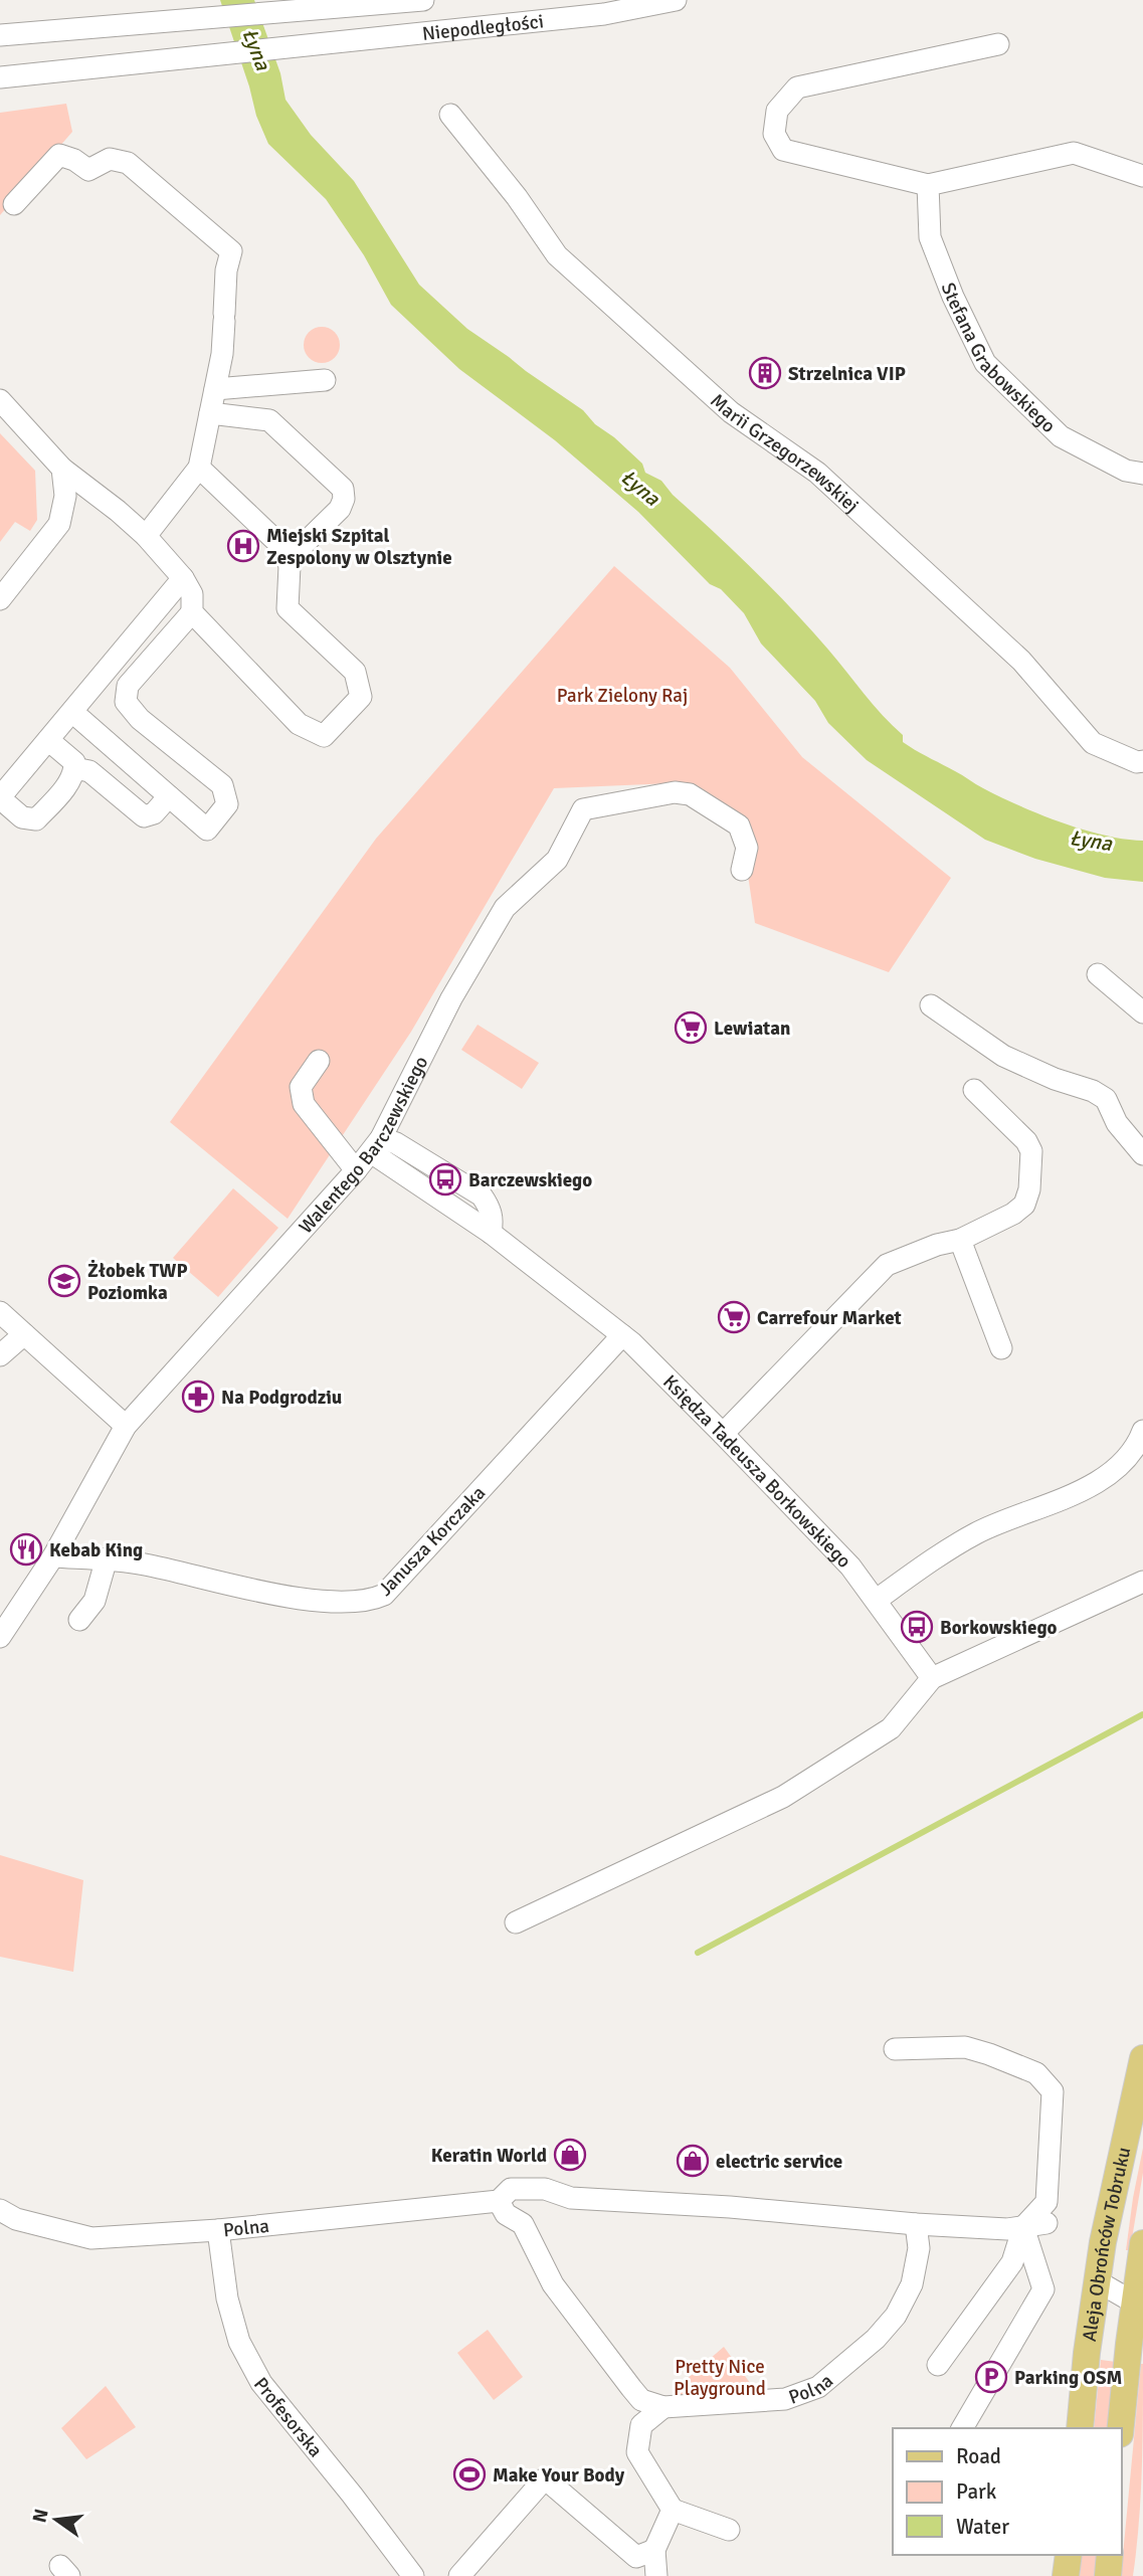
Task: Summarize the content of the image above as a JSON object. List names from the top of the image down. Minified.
{"streets":{"main road":["Aleja Obrońców Tobruku"],"street":["Niepodległości","Stefana Grabowskiego","Marii Grzegorzewskiej","Walentego Barczewskiego","Księdza Tadeusza Borkowskiego","Janusza Korczaka","Polna","Profesorska"]},"crossings":[["Walentego Barczewskiego","Księdza Tadeusza Borkowskiego"],["Walentego Barczewskiego","Janusza Korczaka"],["Księdza Tadeusza Borkowskiego","Janusza Korczaka"],["Polna","Profesorska"]],"water":["Łyna"],"parks":["Park Zielony Raj","Pretty Nice Playground"],"places":{"building":["Strzelnica VIP"],"hospital":["Miejski Szpital Zespolony w Olsztynie"],"supermarket":["Lewiatan","Carrefour Market"],"bus stop":["Barczewskiego","Borkowskiego"],"school or university":["Żłobek TWP Poziomka"],"pharmacy":["Na Podgrodziu"],"restaurant":["Kebab King"],"shop":["Keratin World","electric service"],"parking":["Parking OSM"],"sports":["Make Your Body"]},"legend":["Road","Park","Water"],"north":"left"}
